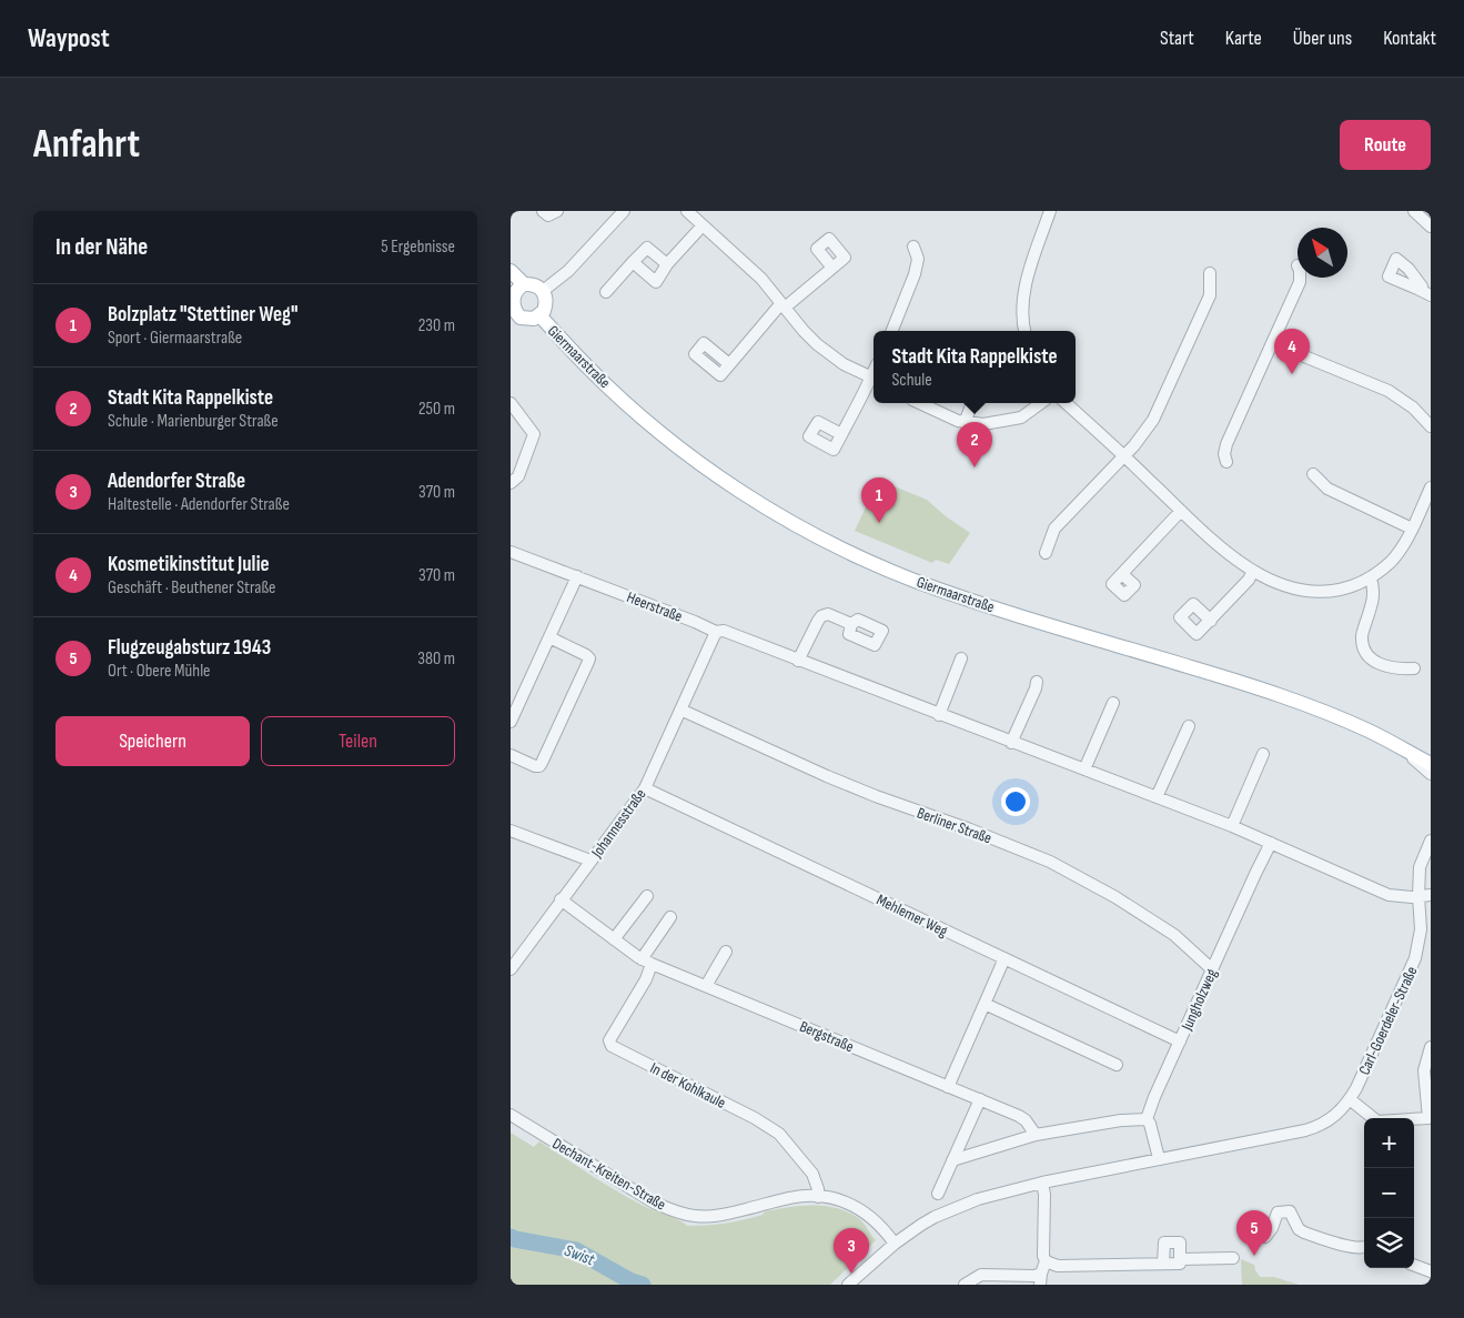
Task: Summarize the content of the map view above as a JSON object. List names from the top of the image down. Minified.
{"streets":{"main road":["Giermaarstraße"],"street":["Heerstraße","Johannesstraße","Berliner Straße","Mehlemer Weg","Jungholzweg","Carl-Goerdeler-Straße","Bergstraße","In der Kohlkaule","Dechant-Kreiten-Straße"]},"crossings":[["Heerstraße","Johannesstraße"],["Heerstraße","Jungholzweg"],["Heerstraße","Carl-Goerdeler-Straße"],["Johannesstraße","Berliner Straße"],["Johannesstraße","Mehlemer Weg"],["Johannesstraße","Bergstraße"],["Berliner Straße","Jungholzweg"],["Mehlemer Weg","Jungholzweg"],["Carl-Goerdeler-Straße","Dechant-Kreiten-Straße"],["Bergstraße","In der Kohlkaule"],["In der Kohlkaule","Dechant-Kreiten-Straße"]],"water":["Swist"],"north":"top left","page":{"header":"Waypost","nav":["Start","Karte","Über uns","Kontakt"],"buttons":["Route",["Speichern","Teilen"]],"title":"Anfahrt","heading":["In der Nähe","5 Ergebnisse"],"list":[{"mark":"1","name":"Bolzplatz \"Stettiner Weg\"","note":"Sport · Giermaarstraße","value":"230 m"},{"mark":"2","name":"Stadt Kita Rappelkiste","note":"Schule · Marienburger Straße","value":"250 m"},{"mark":"3","name":"Adendorfer Straße","note":"Haltestelle · Adendorfer Straße","value":"370 m"},{"mark":"4","name":"Kosmetikinstitut Julie","note":"Geschäft · Beuthener Straße","value":"370 m"},{"mark":"5","name":"Flugzeugabsturz 1943","note":"Ort · Obere Mühle","value":"380 m"}],"pins":["4","2","1","5","3"],"popup":["Stadt Kita Rappelkiste","Schule"],"map_buttons":["+","−"]}}
